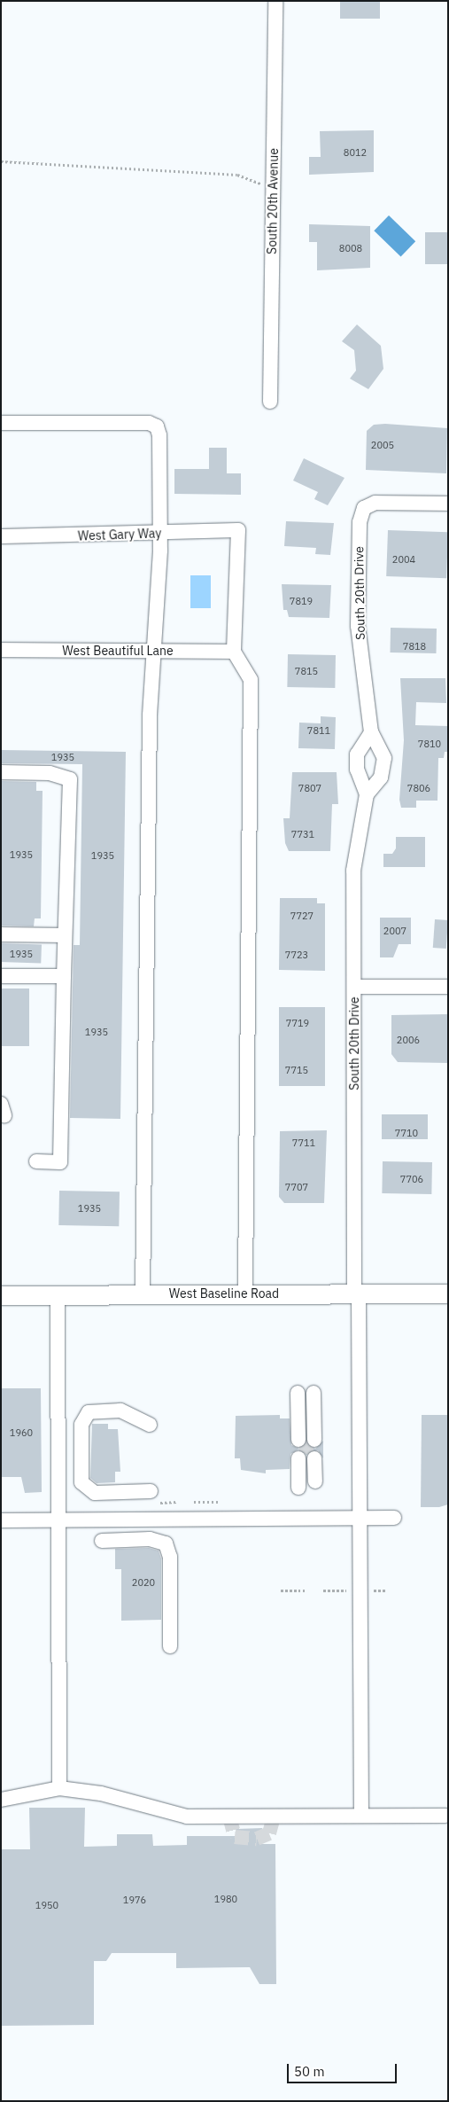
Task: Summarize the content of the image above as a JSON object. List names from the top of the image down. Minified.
{"streets":{"main road":["West Baseline Road"],"street":["South 20th Avenue","West Gary Way","South 20th Drive","West Beautiful Lane"]},"crossings":[["West Gary Way","West Beautiful Lane"],["South 20th Drive","West Baseline Road"]],"house_numbers":["8012","8008","2005","2004","7819","7818","7815","7811","7810","1935","7807","7806","7731","1935","1935","7727","2007","1935","7723","7719","1935","2006","7715","7710","7711","7706","7707","1935","1960","2020","1980","1976","1950"],"scale_bar":"50 m"}
